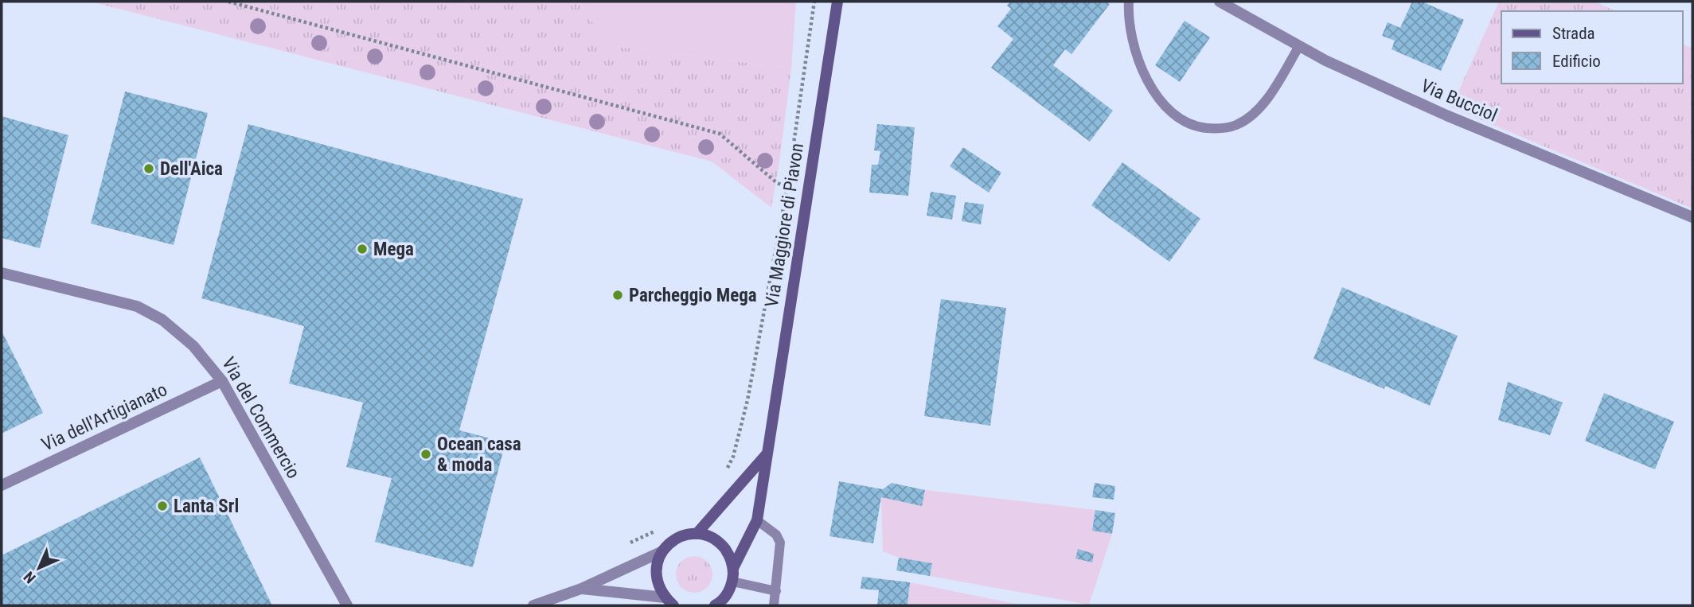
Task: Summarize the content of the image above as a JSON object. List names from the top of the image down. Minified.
{"streets":{"main road":["Via Maggiore di Piavon"],"street":["Via Bucciol","Via dell'Artigianato","Via del Commercio"]},"crossings":[["Via dell'Artigianato","Via del Commercio"]],"places":["Dell'Aica","Mega","Parcheggio Mega","Ocean casa & moda","Lanta Srl"],"legend":["Strada","Edificio"],"north":"bottom left"}
